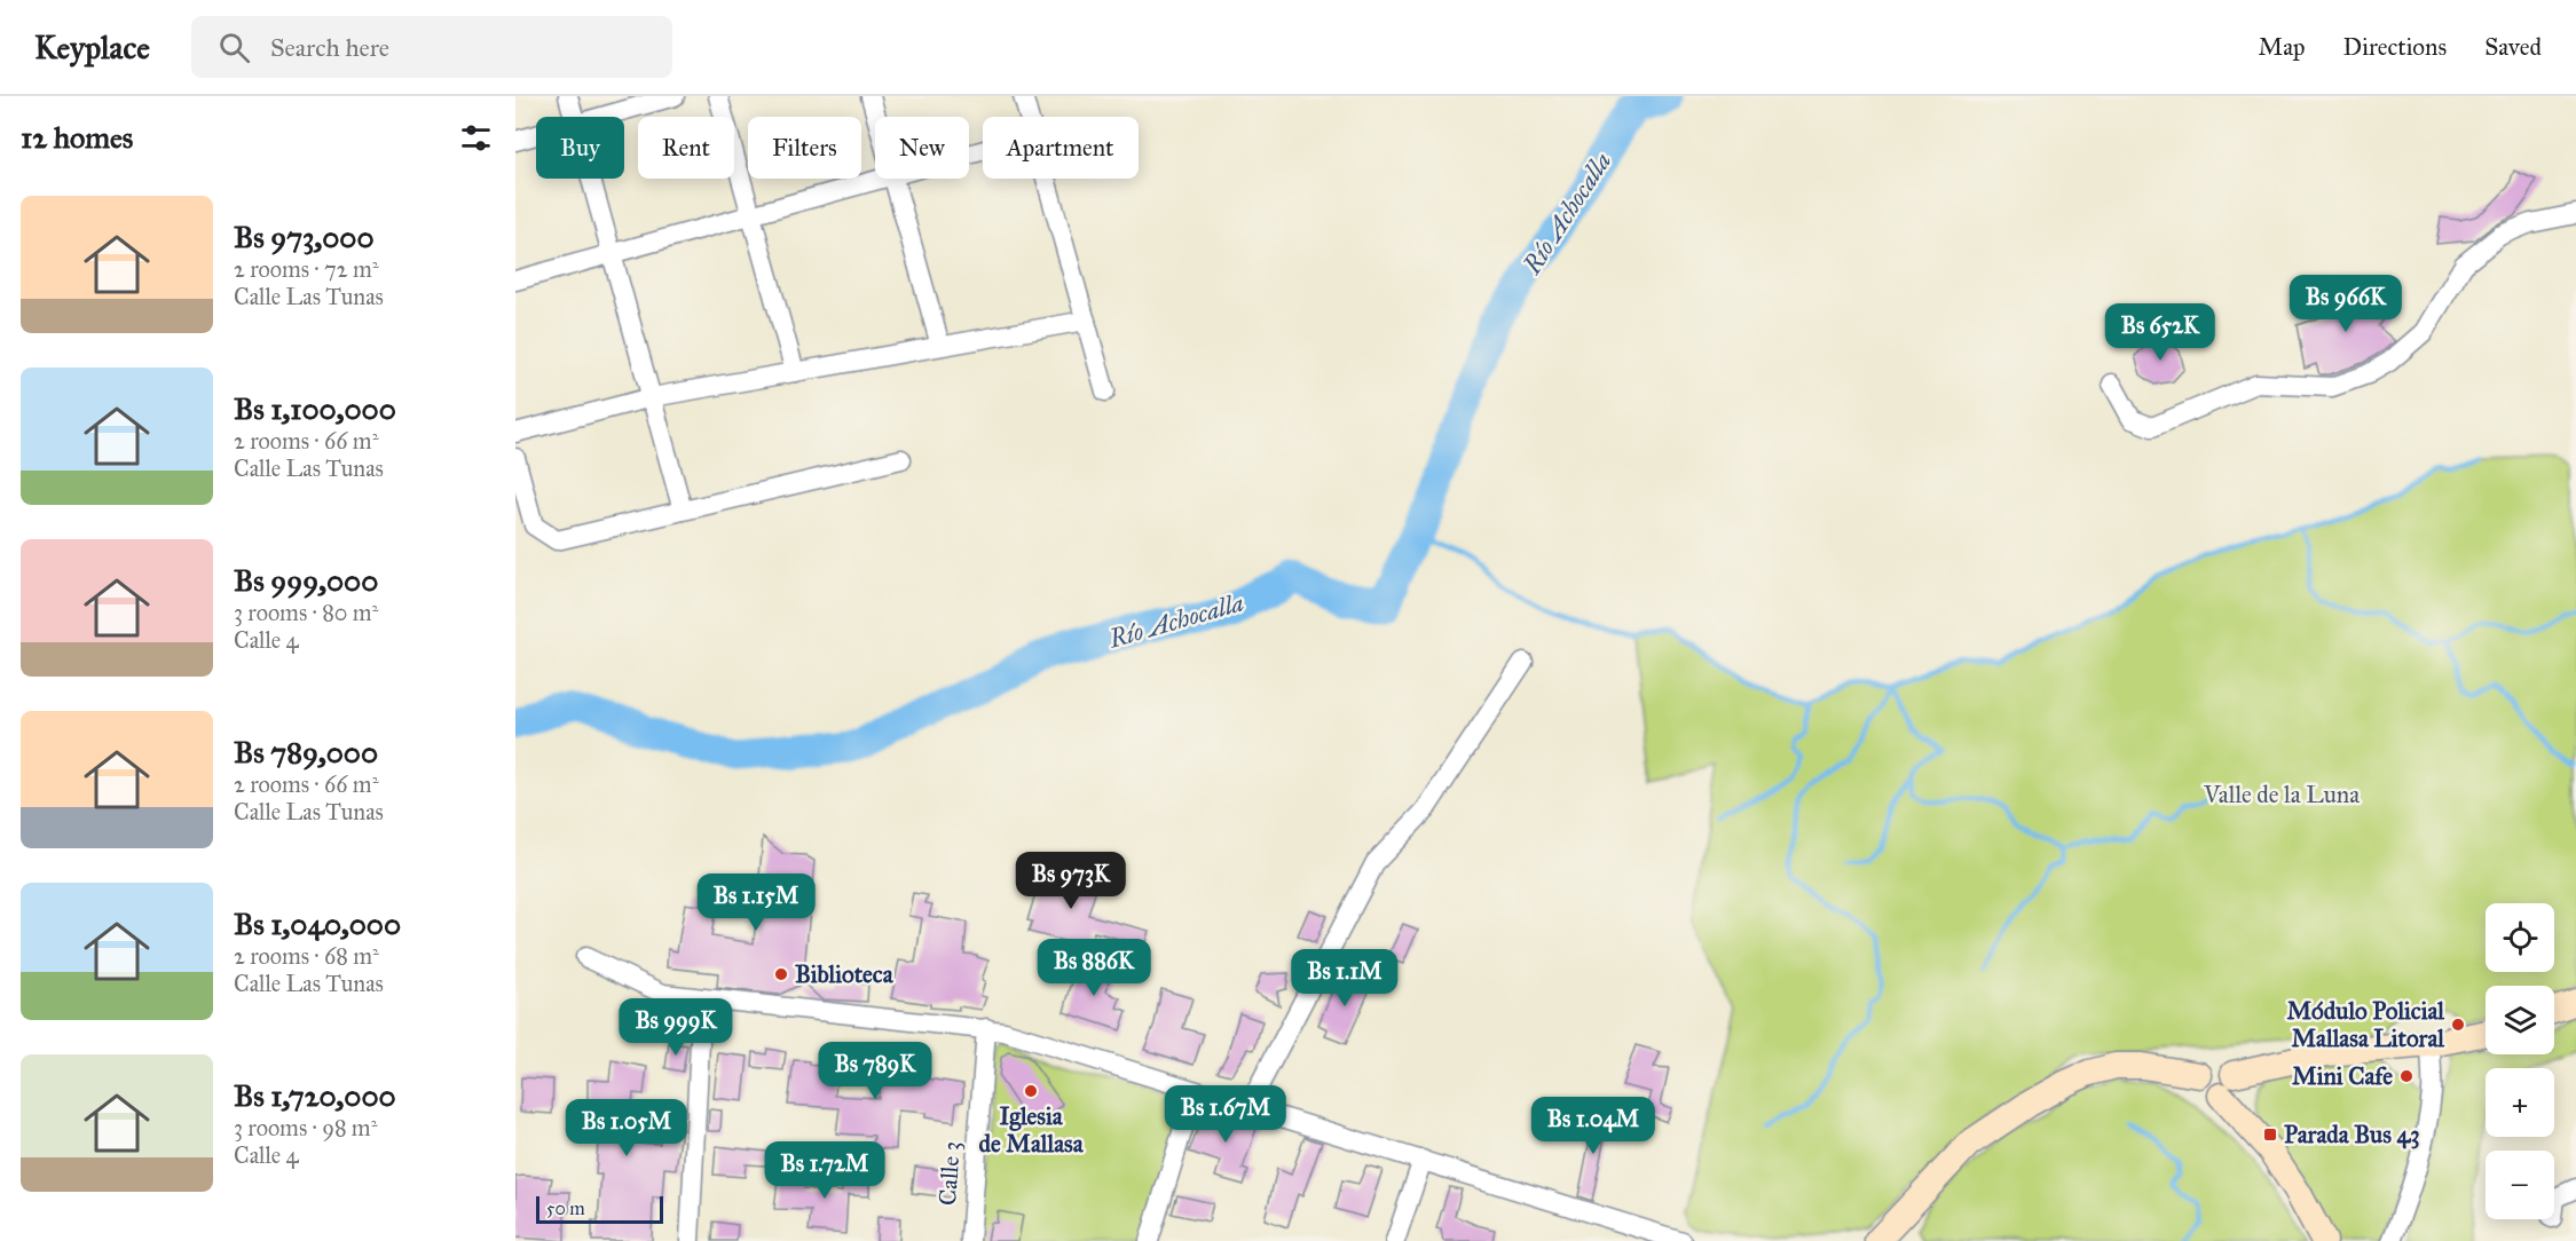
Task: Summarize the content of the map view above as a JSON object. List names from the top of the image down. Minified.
{"streets":{"street":["Calle 3"]},"water":["Río Achocalla"],"parks":["Valle de la Luna"],"places":{"other":["Biblioteca","Módulo Policial Mallasa Litoral","Mini Cafe","Iglesia de Mallasa"],"transit":["Parada Bus 43"]},"scale_bar":"50 m","page":{"header":"Keyplace","search":"Search here","nav":["Map","Directions","Saved"],"heading":"12 homes","chip":["Buy","Rent","Filters","New","Apartment"],"list":[{"name":"Bs 973,000","note":"2 rooms · 72 m² · Calle Las Tunas"},{"name":"Bs 1,100,000","note":"2 rooms · 66 m² · Calle Las Tunas"},{"name":"Bs 999,000","note":"3 rooms · 80 m² · Calle 4"},{"name":"Bs 789,000","note":"2 rooms · 66 m² · Calle Las Tunas"},{"name":"Bs 1,040,000","note":"2 rooms · 68 m² · Calle Las Tunas"},{"name":"Bs 1,720,000","note":"3 rooms · 98 m² · Calle 4"}],"price":["Bs 966K","Bs 652K","Bs 973K","Bs 1.15M","Bs 886K","Bs 1.1M","Bs 999K","Bs 789K","Bs 1.67M","Bs 1.04M","Bs 1.05M","Bs 1.72M"],"map_buttons":["+","−"],"scale":"50 m"}}
